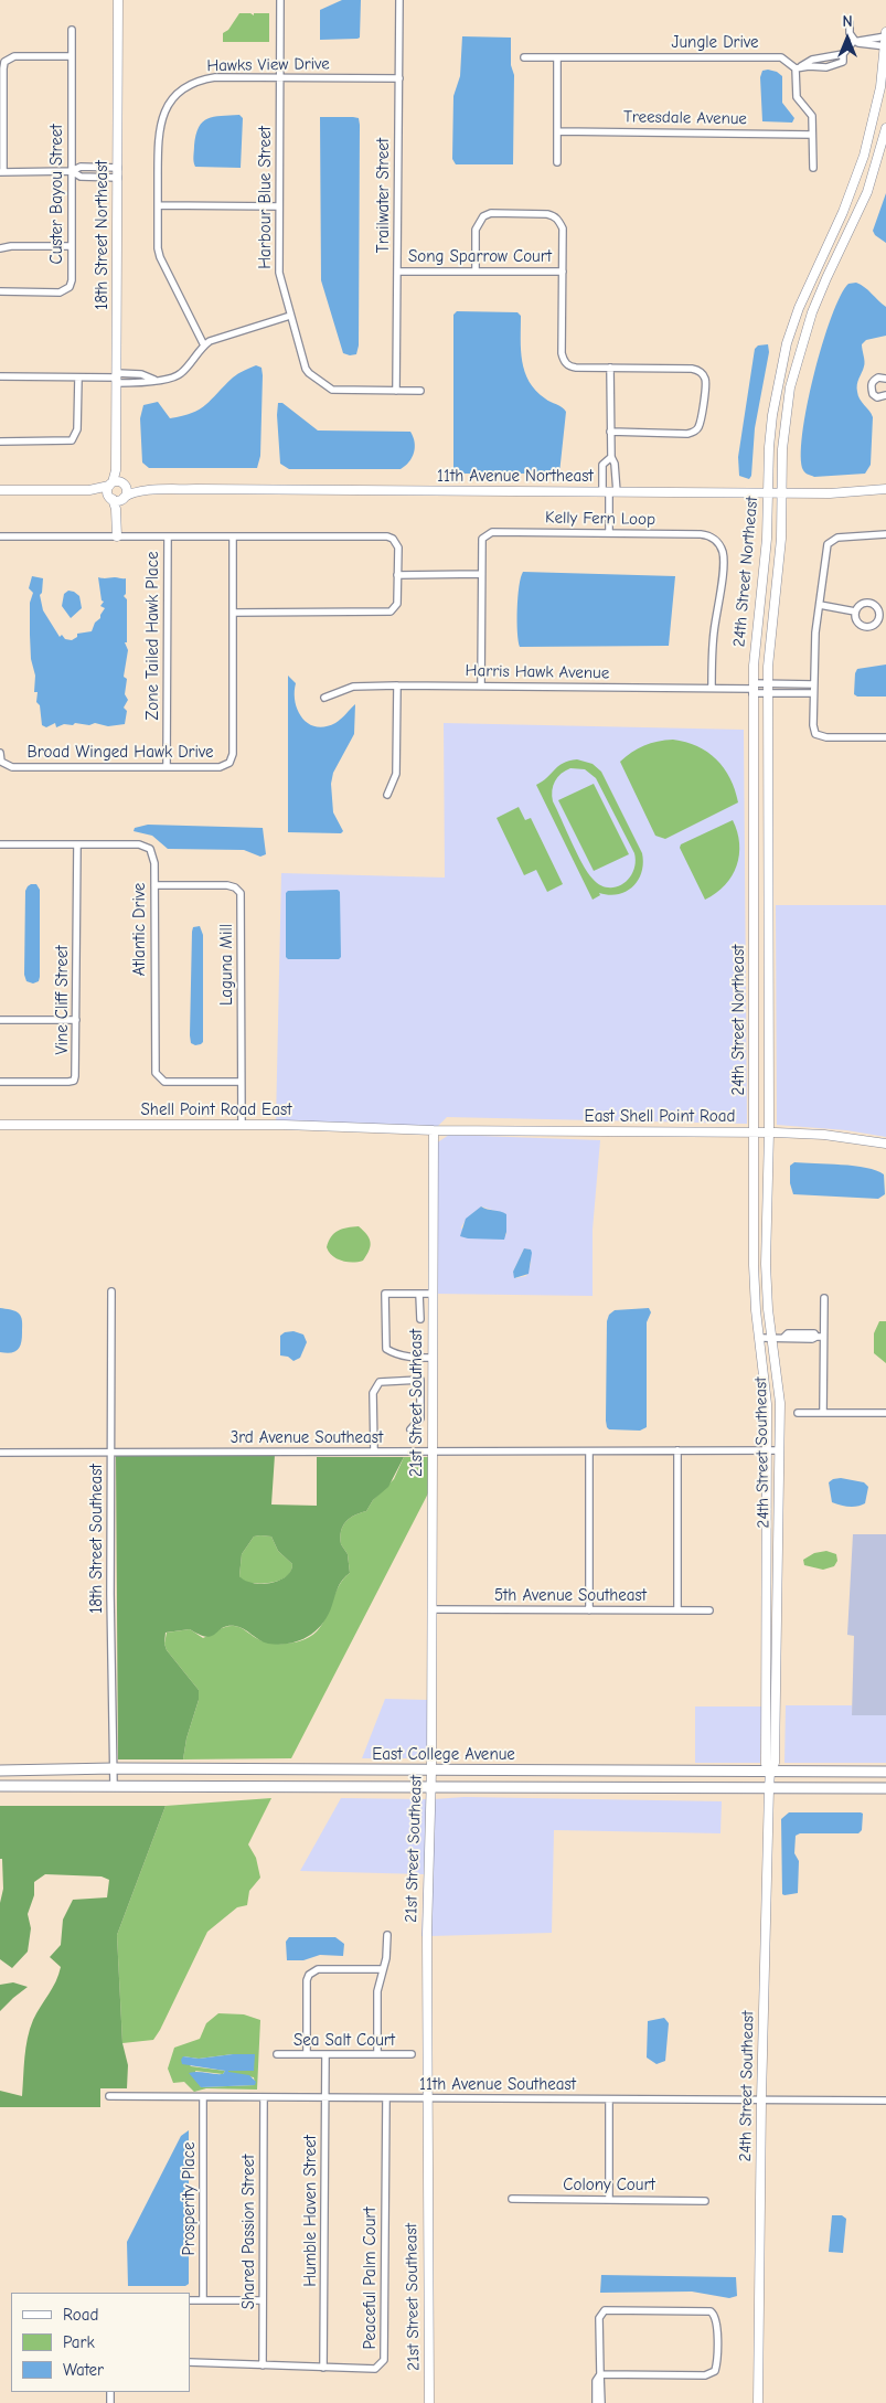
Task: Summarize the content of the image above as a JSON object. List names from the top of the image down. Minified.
{"streets":{"main road":["East College Avenue"],"street":["Jungle Drive","Hawks View Drive","Treesdale Avenue","Custer Bayou Street","Trailwater Street","Harbour Blue Street","18th Street Northeast","Song Sparrow Court","11th Avenue Northeast","Kelly Fern Loop","24th Street Northeast","Zone Tailed Hawk Place","Harris Hawk Avenue","Broad Winged Hawk Drive","Atlantic Drive","Laguna Mill","Vine Cliff Street","Shell Point Road East","East Shell Point Road","21st Street Southeast","3rd Avenue Southeast","24th Street Southeast","18th Street Southeast","5th Avenue Southeast","Sea Salt Court","11th Avenue Southeast","Colony Court","Prosperity Place","Humble Haven Street","Shared Passion Street","Peaceful Palm Court"]},"crossings":[["Hawks View Drive","Trailwater Street"],["Hawks View Drive","Harbour Blue Street"],["Trailwater Street","Harbour Blue Street"],["Trailwater Street","Song Sparrow Court"],["18th Street Northeast","11th Avenue Northeast"],["11th Avenue Northeast","24th Street Northeast"],["Kelly Fern Loop","Harris Hawk Avenue"],["24th Street Northeast","Harris Hawk Avenue"],["24th Street Northeast","East Shell Point Road"],["24th Street Northeast","24th Street Southeast"],["Zone Tailed Hawk Place","Broad Winged Hawk Drive"],["Atlantic Drive","Laguna Mill"],["Atlantic Drive","Vine Cliff Street"],["Laguna Mill","Shell Point Road East"],["Shell Point Road East","East Shell Point Road"],["Shell Point Road East","21st Street Southeast"],["East Shell Point Road","21st Street Southeast"],["East Shell Point Road","24th Street Southeast"],["21st Street Southeast","3rd Avenue Southeast"],["21st Street Southeast","5th Avenue Southeast"],["21st Street Southeast","East College Avenue"],["21st Street Southeast","11th Avenue Southeast"],["3rd Avenue Southeast","24th Street Southeast"],["3rd Avenue Southeast","18th Street Southeast"],["24th Street Southeast","East College Avenue"],["24th Street Southeast","11th Avenue Southeast"],["18th Street Southeast","East College Avenue"],["Sea Salt Court","Humble Haven Street"],["11th Avenue Southeast","Prosperity Place"],["11th Avenue Southeast","Humble Haven Street"],["11th Avenue Southeast","Shared Passion Street"],["11th Avenue Southeast","Peaceful Palm Court"],["Humble Haven Street","Peaceful Palm Court"],["Shared Passion Street","Peaceful Palm Court"]],"legend":["Road","Park","Water"],"north":"top"}
